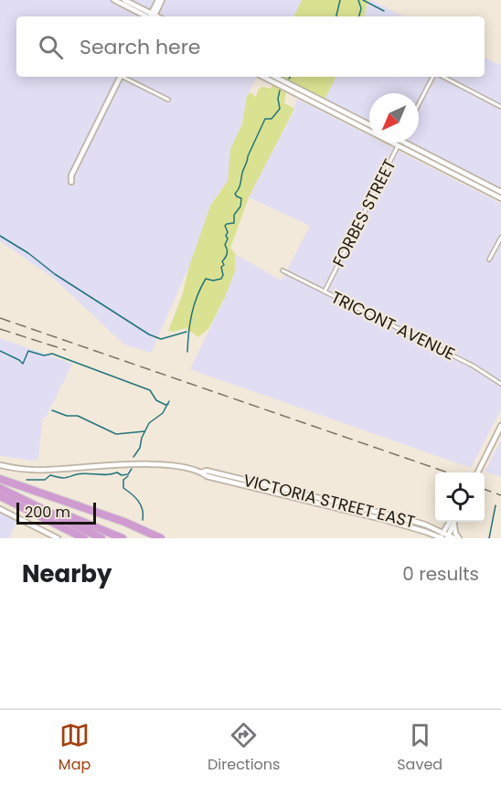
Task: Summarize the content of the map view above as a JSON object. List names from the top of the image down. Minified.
{"streets":{"main road":["VICTORIA STREET EAST"],"street":["FORBES STREET","TRICONT AVENUE"]},"crossings":[["FORBES STREET","TRICONT AVENUE"]],"scale_bar":"200 m","north":"bottom left","page":{"search":"Search here","scale":"200 m","heading":["Nearby","0 results"],"nav":["Map","Directions","Saved"]}}
